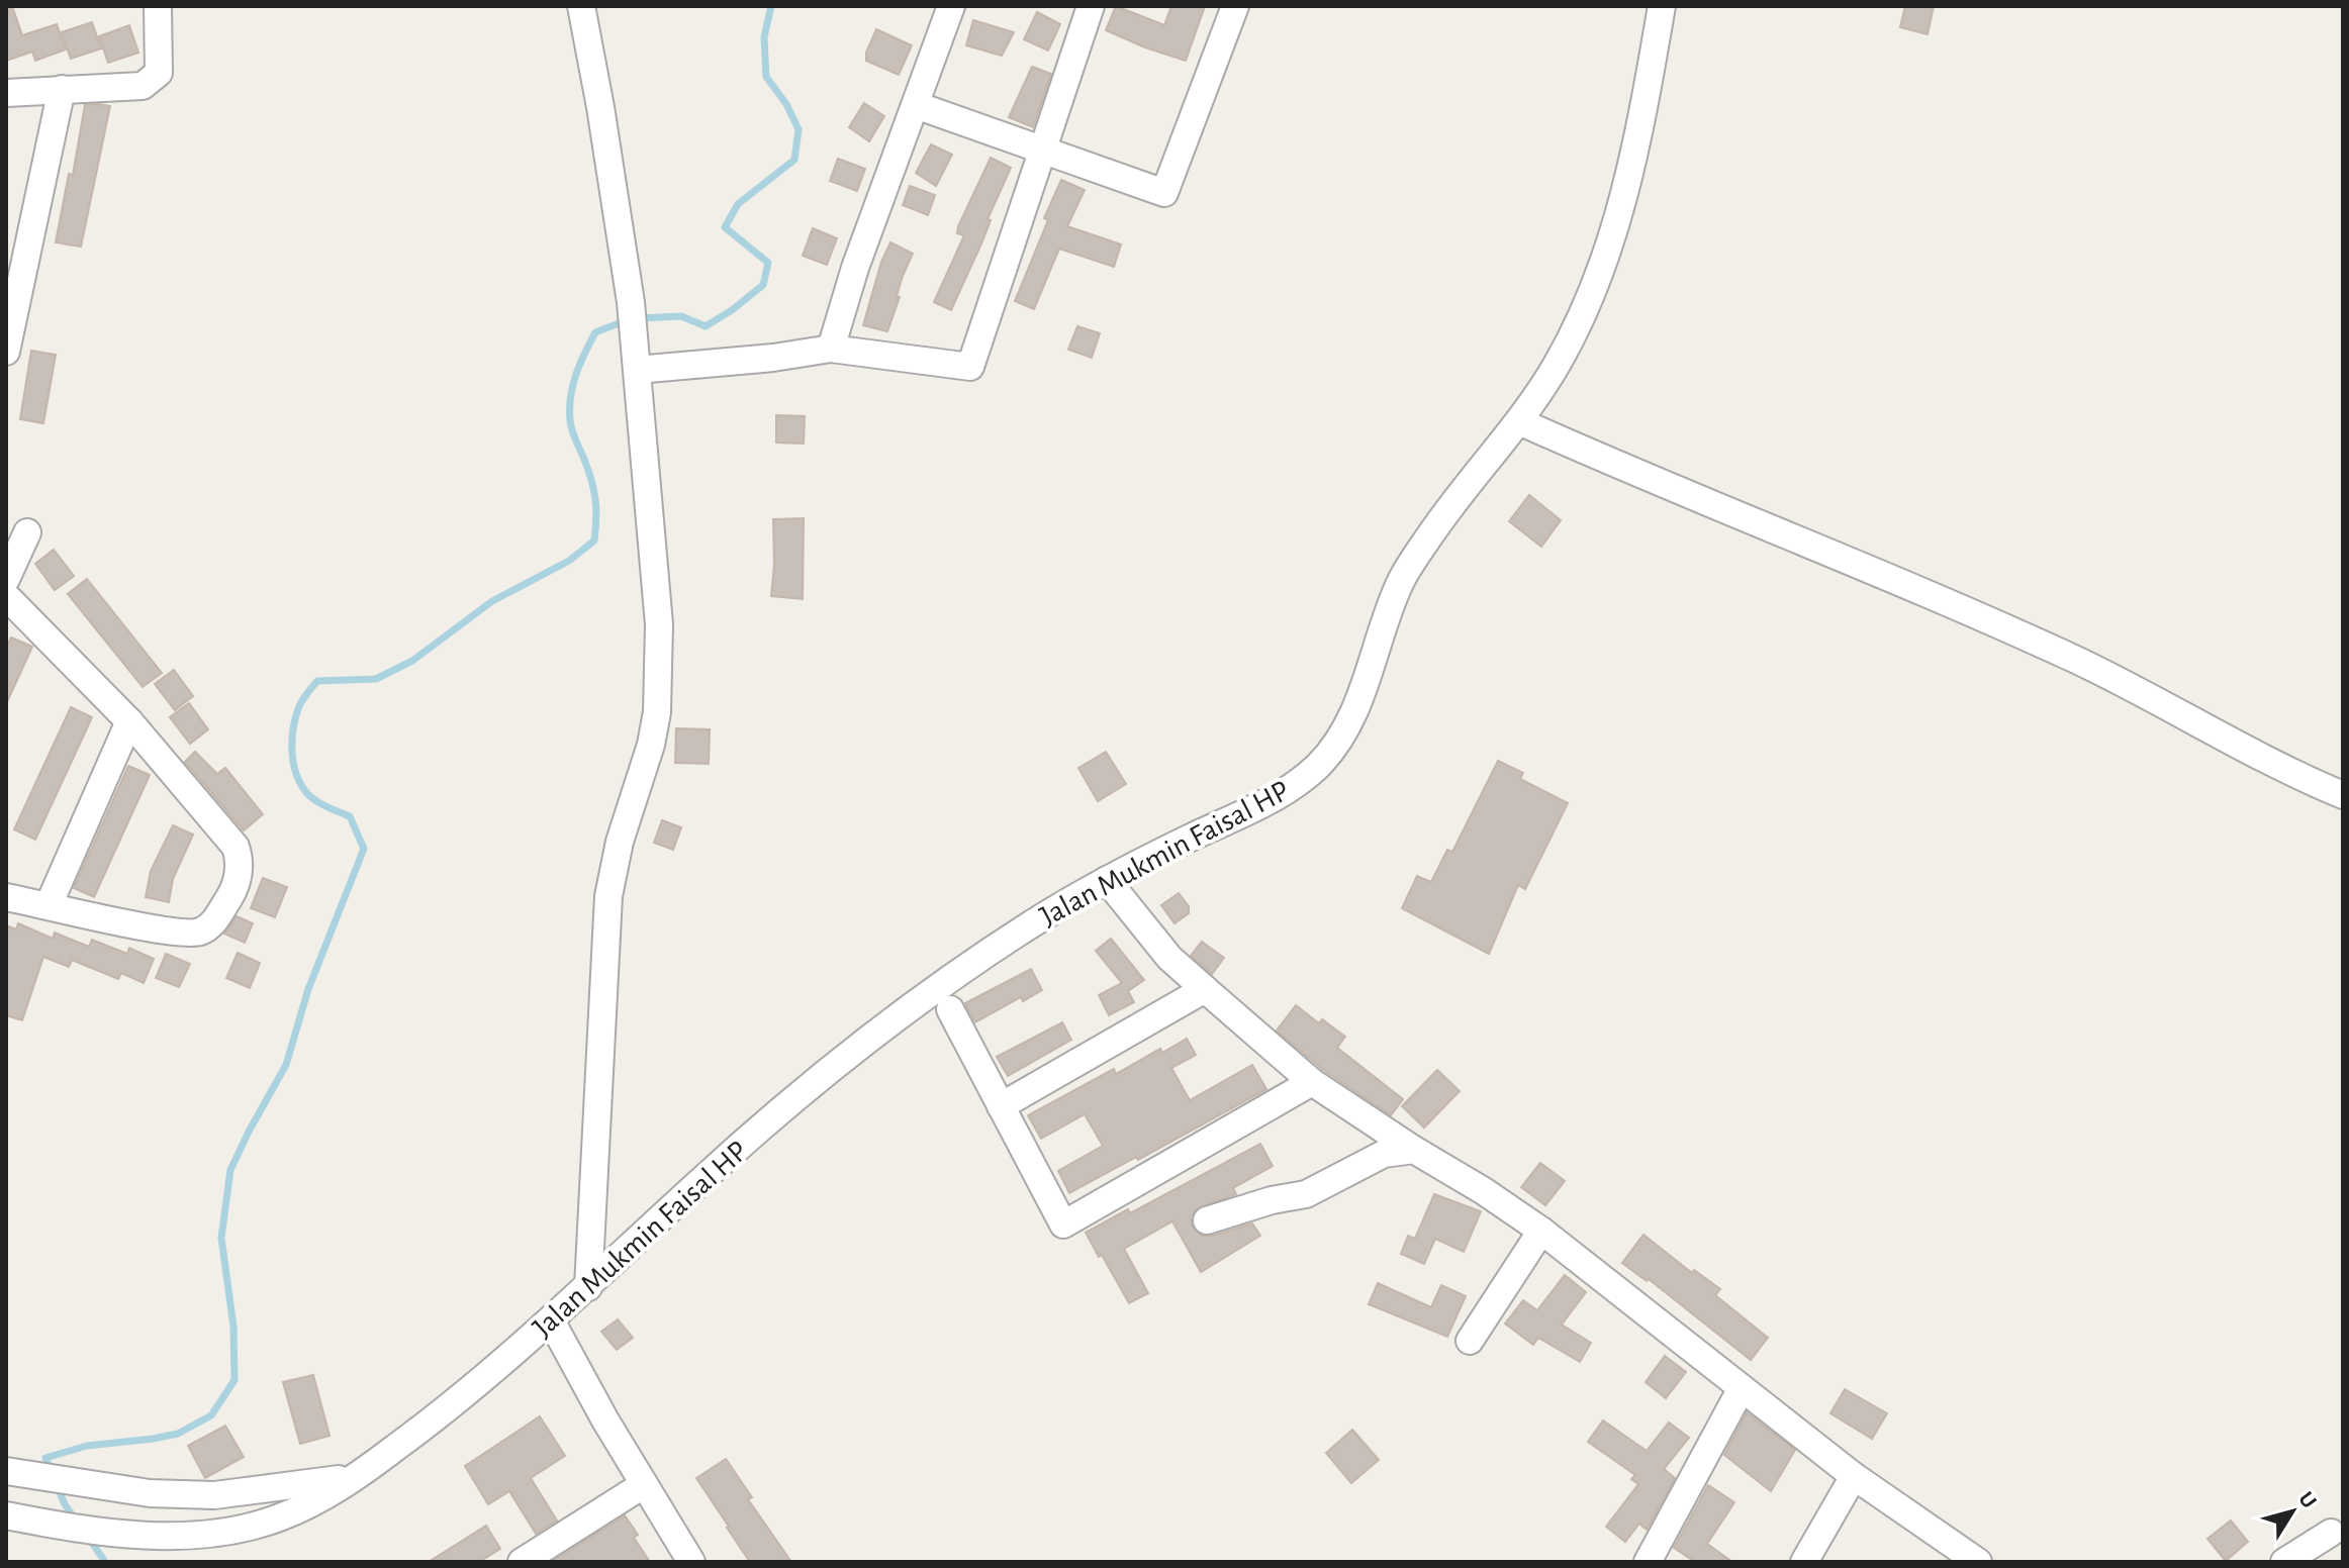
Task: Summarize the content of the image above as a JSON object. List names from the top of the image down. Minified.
{"streets":{"street":["Jalan Mukmin Faisal HP"]},"north":"top right"}
